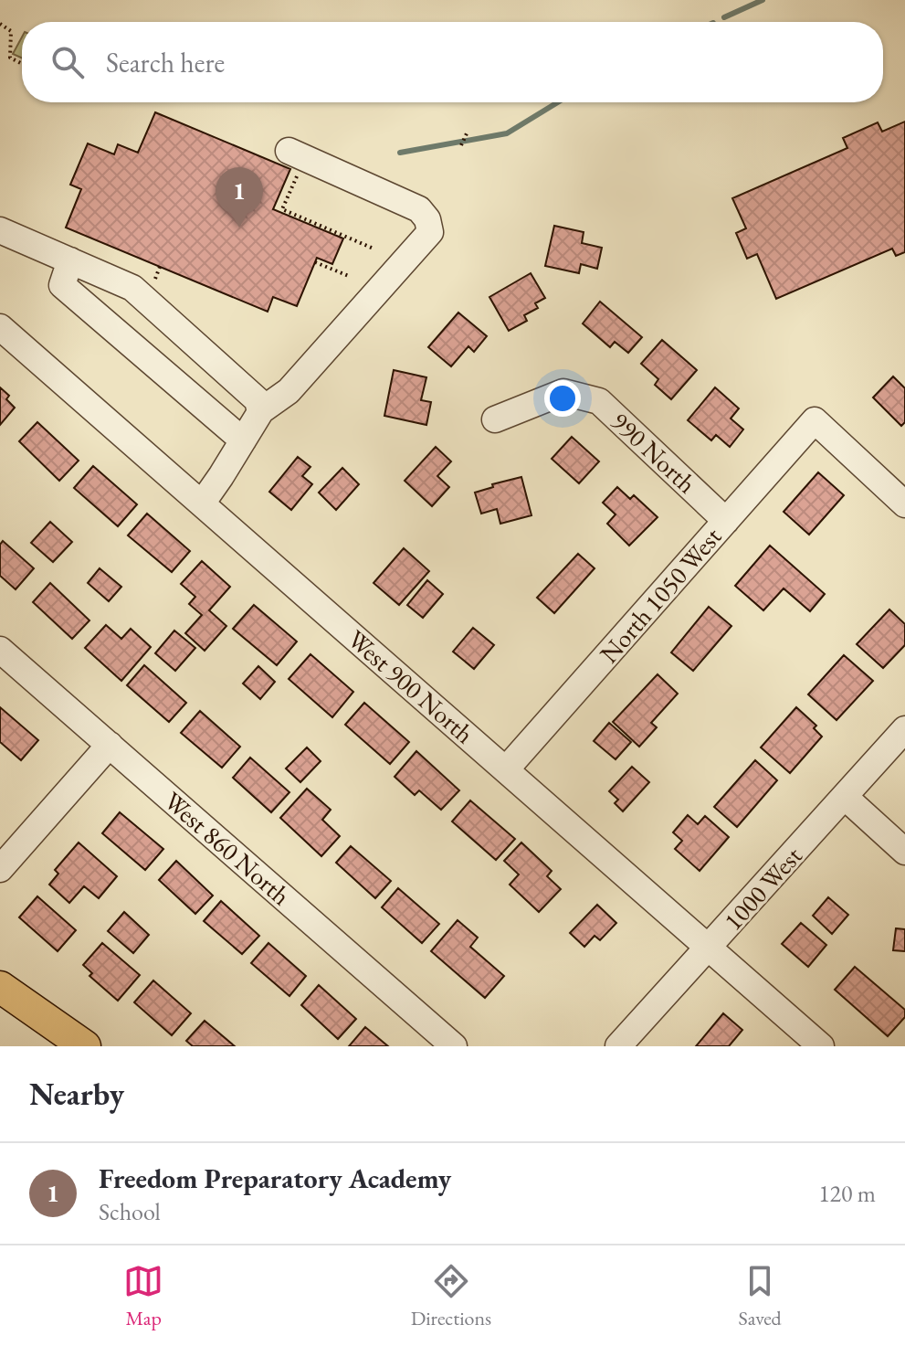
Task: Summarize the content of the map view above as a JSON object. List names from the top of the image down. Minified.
{"streets":{"street":["990 North","North 1050 West","West 900 North","West 860 North","1000 West"]},"crossings":[["990 North","North 1050 West"],["North 1050 West","West 900 North"],["West 900 North","1000 West"]],"page":{"search":"Search here","pins":"1","heading":"Nearby","list":[{"mark":"1","name":"Freedom Preparatory Academy","note":"School","value":"120 m"}],"nav":["Map","Directions","Saved"]}}
